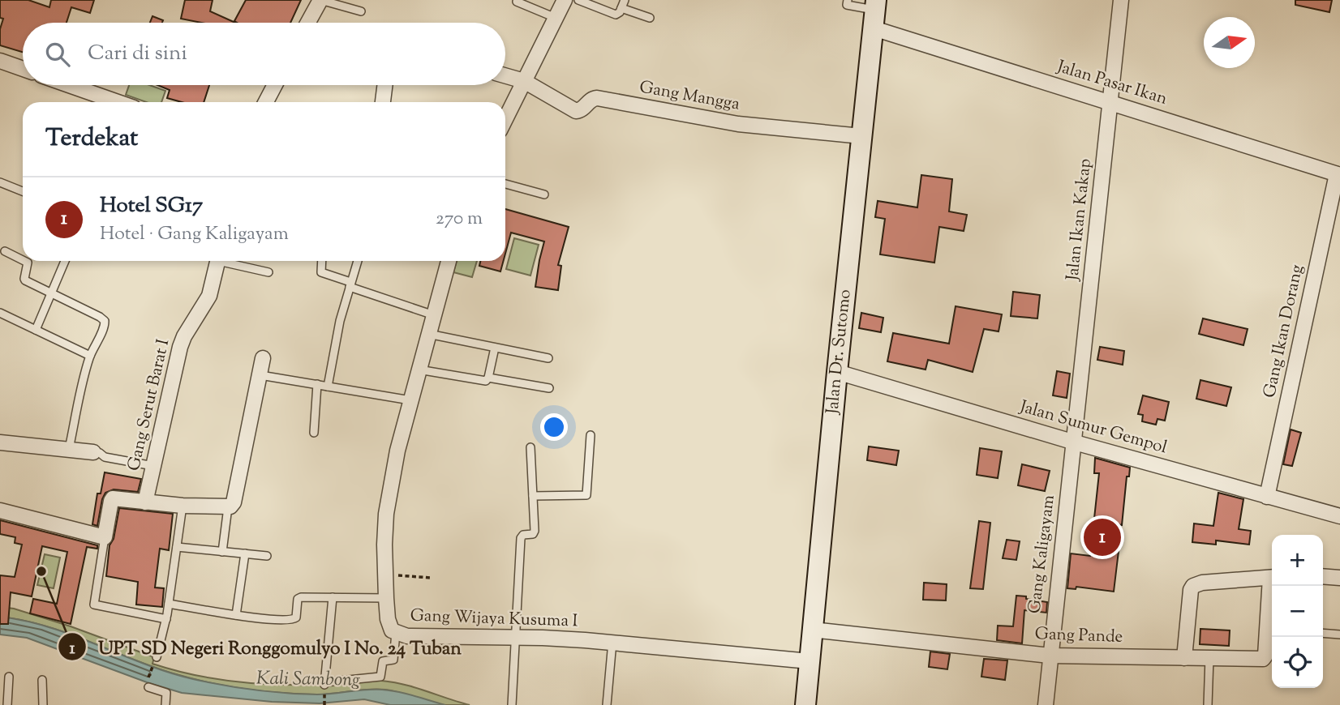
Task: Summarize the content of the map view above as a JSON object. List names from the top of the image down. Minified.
{"streets":{"main road":["Jalan Dr. Sutomo"],"street":["Jalan Pasar Ikan","Gang Mangga","Jalan Ikan Kakap","Gang Ikan Dorang","Gang Serut Barat I","Jalan Sumur Gempol","Gang Kaligayam","Gang Wijaya Kusuma I","Gang Pande"]},"crossings":[["Jalan Pasar Ikan","Jalan Ikan Kakap"],["Jalan Pasar Ikan","Gang Ikan Dorang"],["Jalan Pasar Ikan","Jalan Dr. Sutomo"],["Gang Mangga","Jalan Dr. Sutomo"],["Jalan Ikan Kakap","Jalan Sumur Gempol"],["Jalan Ikan Kakap","Gang Kaligayam"],["Gang Ikan Dorang","Jalan Sumur Gempol"],["Jalan Dr. Sutomo","Jalan Sumur Gempol"],["Jalan Dr. Sutomo","Gang Wijaya Kusuma I"],["Jalan Dr. Sutomo","Gang Pande"],["Jalan Sumur Gempol","Gang Kaligayam"],["Gang Kaligayam","Gang Pande"]],"water":["Kali Sambong"],"places":["UPT SD Negeri Ronggomulyo I No. 24 Tuban"],"north":"right","page":{"search":"Cari di sini","heading":"Terdekat","list":[{"mark":"1","name":"Hotel SG17","note":"Hotel · Gang Kaligayam","value":"270 m"}],"pins":"1","map_buttons":["+","−"]}}
